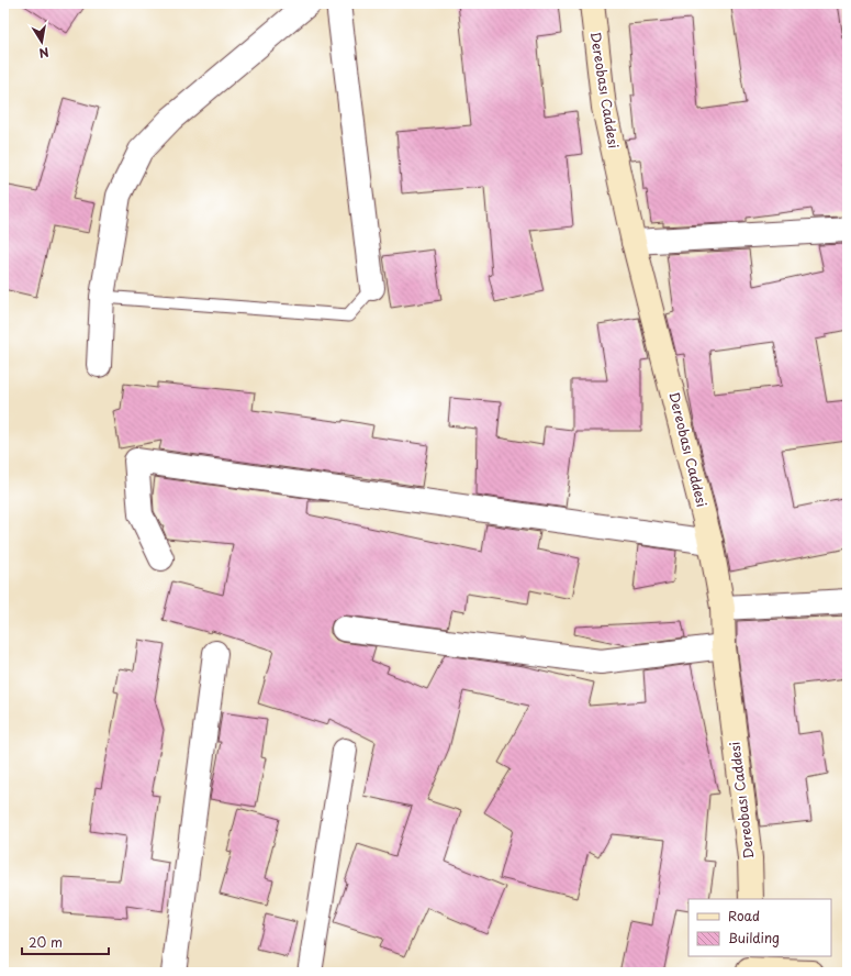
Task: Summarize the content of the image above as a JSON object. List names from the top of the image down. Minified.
{"streets":{"street":["Dereobası Caddesi"]},"legend":["Road","Building"],"scale_bar":"20 m","north":"bottom"}
